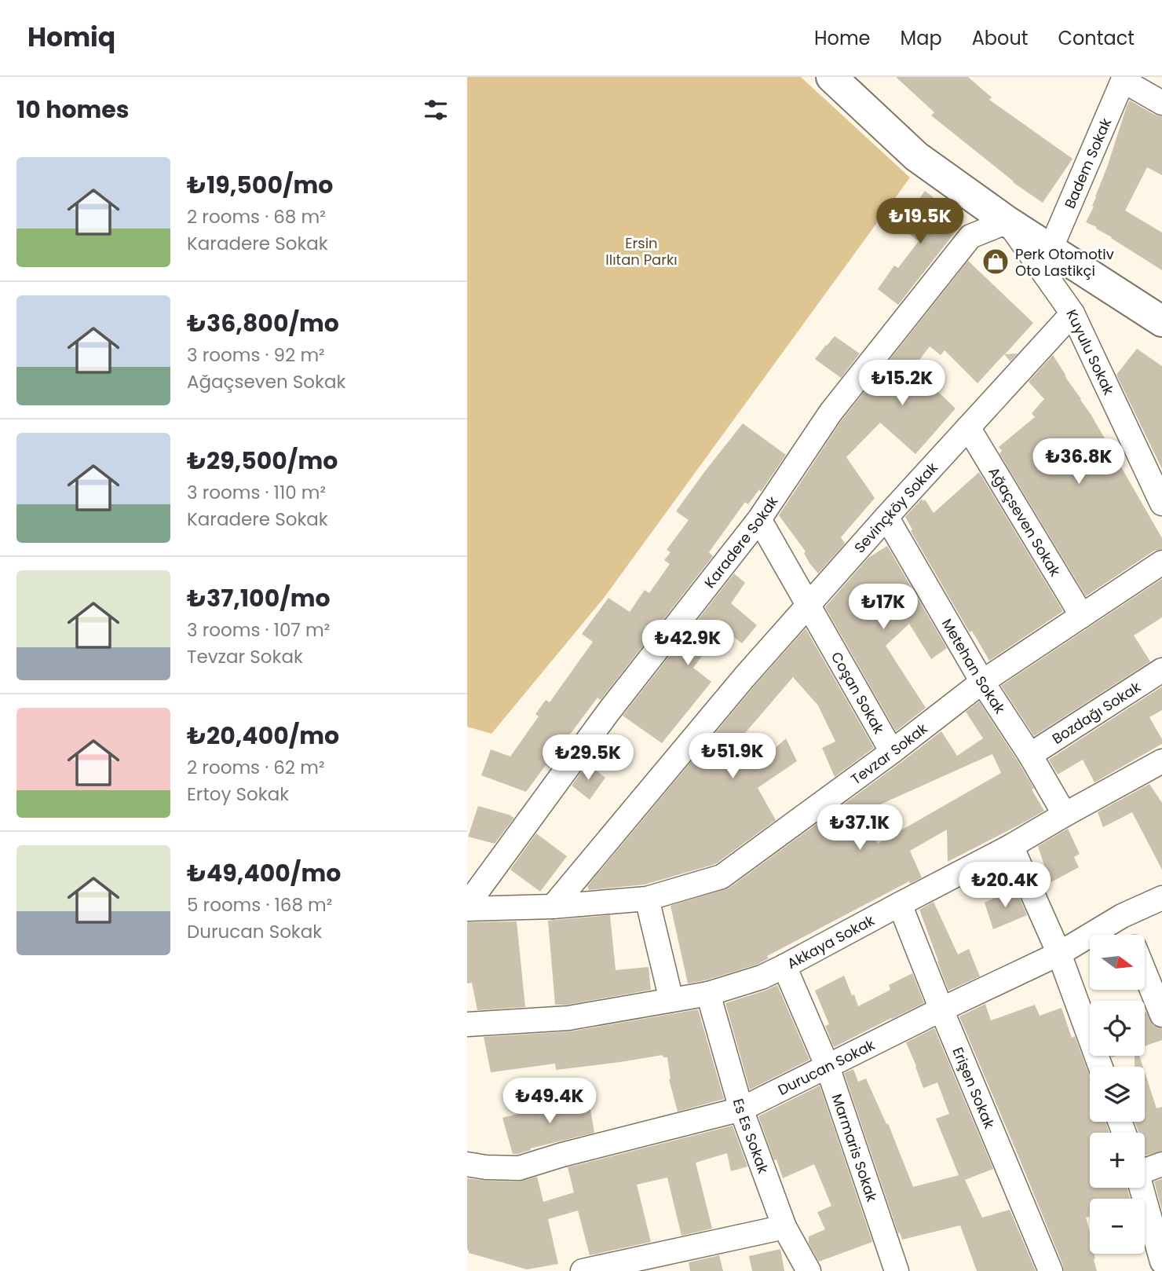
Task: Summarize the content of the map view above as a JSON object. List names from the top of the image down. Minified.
{"streets":{"street":["Badem Sokak","Kuyulu Sokak","Sevinçköy Sokak","Ağaçseven Sokak","Karadere Sokak","Metehan Sokak","Coşan Sokak","Bozdağı Sokak","Tevzar Sokak","Akkaya Sokak","Durucan Sokak","Erişen Sokak","Es Es Sokak","Marmaris Sokak"]},"crossings":[["Kuyulu Sokak","Sevinçköy Sokak"],["Kuyulu Sokak","Karadere Sokak"],["Sevinçköy Sokak","Ağaçseven Sokak"],["Sevinçköy Sokak","Metehan Sokak"],["Sevinçköy Sokak","Coşan Sokak"],["Sevinçköy Sokak","Tevzar Sokak"],["Ağaçseven Sokak","Tevzar Sokak"],["Karadere Sokak","Coşan Sokak"],["Karadere Sokak","Tevzar Sokak"],["Metehan Sokak","Bozdağı Sokak"],["Metehan Sokak","Tevzar Sokak"],["Metehan Sokak","Akkaya Sokak"],["Coşan Sokak","Tevzar Sokak"],["Akkaya Sokak","Erişen Sokak"],["Akkaya Sokak","Es Es Sokak"],["Akkaya Sokak","Marmaris Sokak"],["Durucan Sokak","Erişen Sokak"],["Durucan Sokak","Es Es Sokak"],["Durucan Sokak","Marmaris Sokak"]],"parks":["Ersin Ilıtan Parkı"],"places":{"shop":["Perk Otomotiv Oto Lastikçi"]},"north":"right","page":{"header":"Homiq","nav":["Home","Map","About","Contact"],"heading":"10 homes","list":[{"name":"₺19,500/mo","note":"2 rooms · 68 m² · Karadere Sokak"},{"name":"₺36,800/mo","note":"3 rooms · 92 m² · Ağaçseven Sokak"},{"name":"₺29,500/mo","note":"3 rooms · 110 m² · Karadere Sokak"},{"name":"₺37,100/mo","note":"3 rooms · 107 m² · Tevzar Sokak"},{"name":"₺20,400/mo","note":"2 rooms · 62 m² · Ertoy Sokak"},{"name":"₺49,400/mo","note":"5 rooms · 168 m² · Durucan Sokak"}],"price":["₺19.5K","₺15.2K","₺36.8K","₺17K","₺42.9K","₺51.9K","₺29.5K","₺37.1K","₺20.4K","₺49.4K"],"map_buttons":["+","−"]}}
